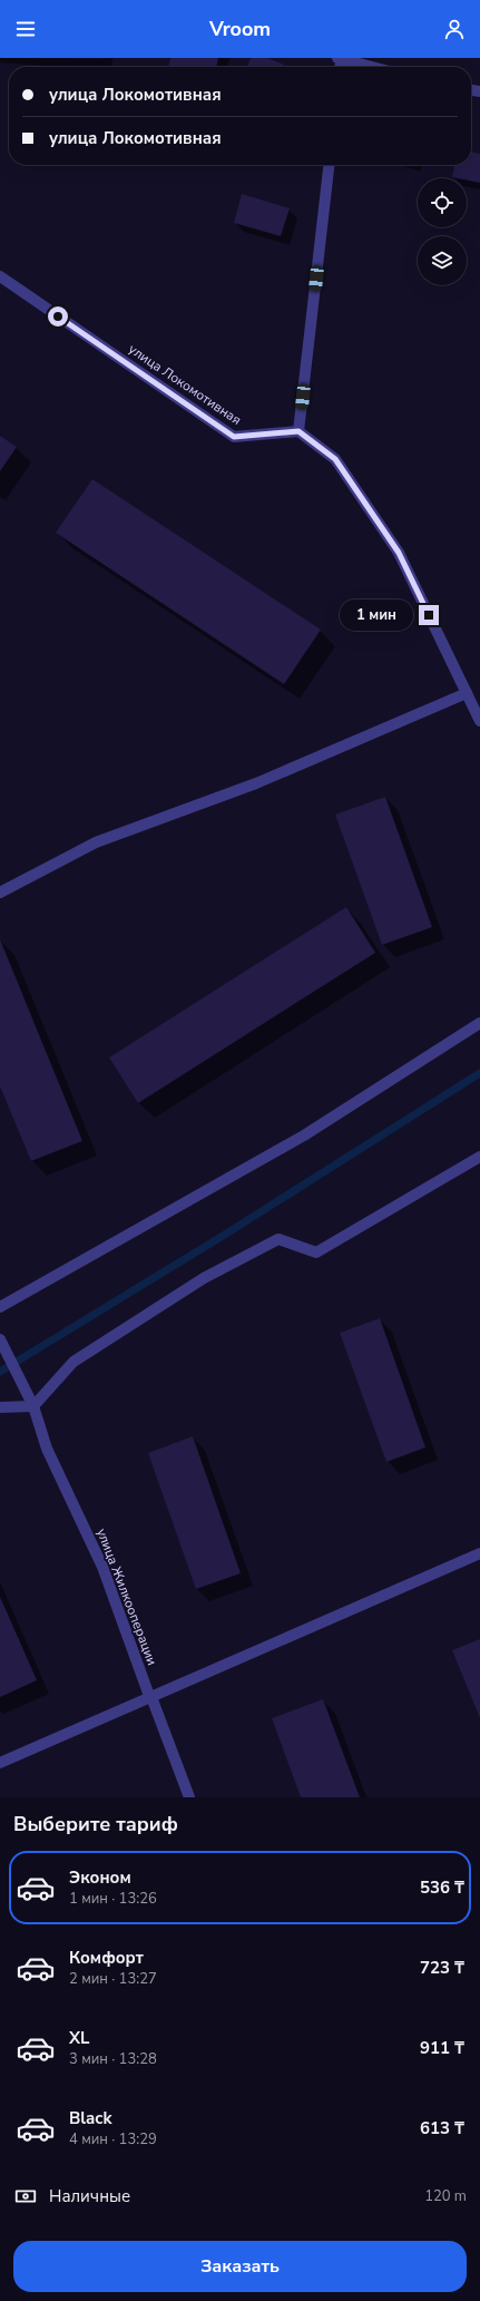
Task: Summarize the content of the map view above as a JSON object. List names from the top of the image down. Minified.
{"streets":{"street":["улица Локомотивная","улица Жилкооперации"]},"page":{"header":"Vroom","banner":["улица Локомотивная","улица Локомотивная"],"bubble":"1 мин","heading":"Выберите тариф","list":[{"name":"Эконом","note":"1 мин · 13:26","value":"536 ₸"},{"name":"Комфорт","note":"2 мин · 13:27","value":"723 ₸"},{"name":"XL","note":"3 мин · 13:28","value":"911 ₸"},{"name":"Black","note":"4 мин · 13:29","value":"613 ₸"}],"pay":["Наличные","120 m"],"buttons":"Заказать"}}
